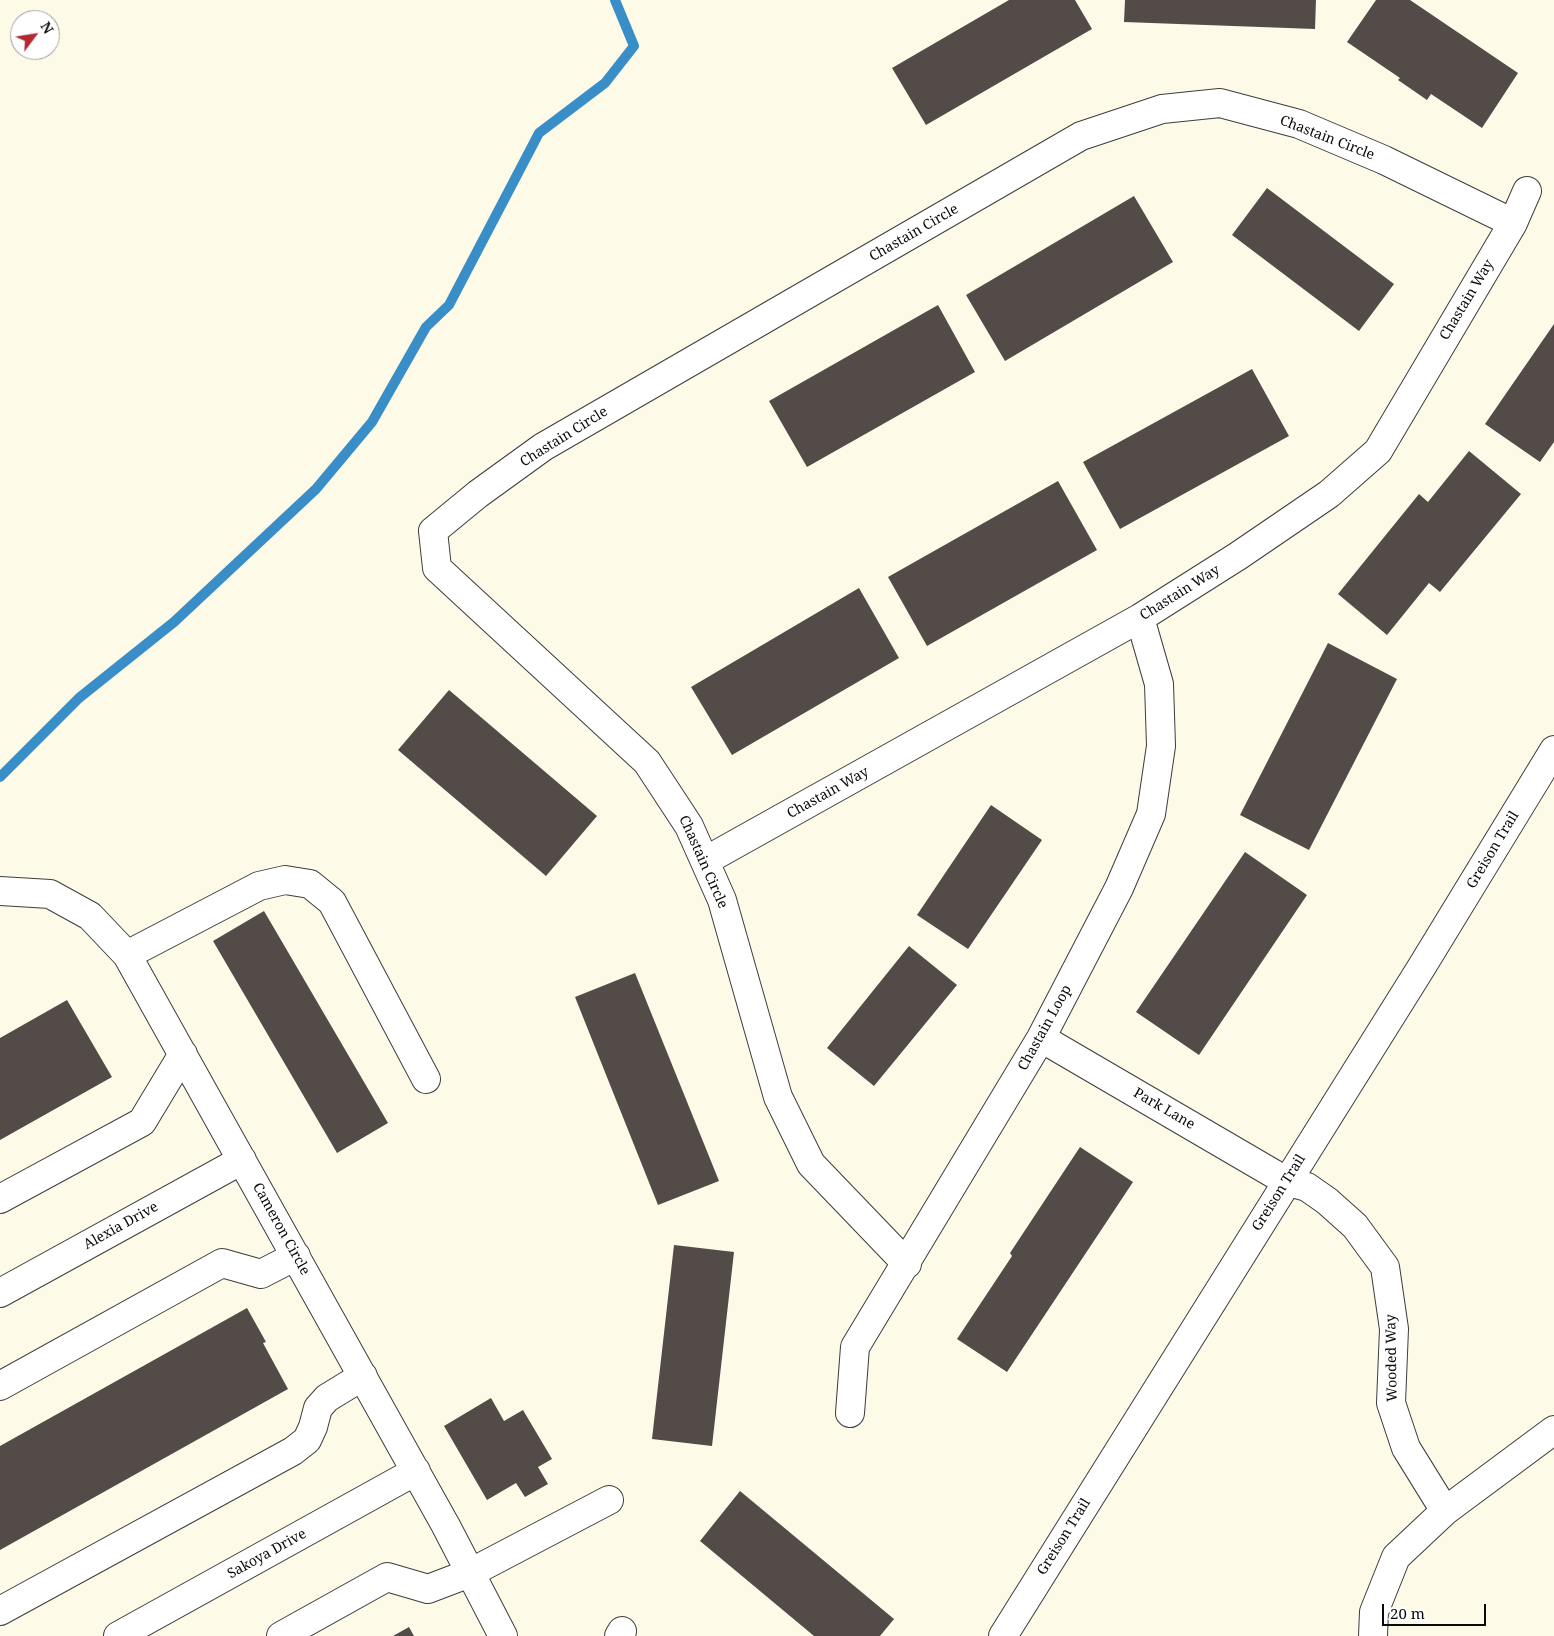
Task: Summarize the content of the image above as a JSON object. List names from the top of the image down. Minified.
{"streets":{"street":["Chastain Circle","Chastain Way","Greison Trail","Chastain Loop","Park Lane","Alexia Drive","Cameron Circle","Wooded Way","Sakoya Drive"]},"crossings":[["Chastain Circle","Chastain Way"],["Chastain Circle","Chastain Loop"],["Chastain Way","Chastain Loop"],["Greison Trail","Park Lane"],["Greison Trail","Wooded Way"],["Chastain Loop","Park Lane"],["Park Lane","Wooded Way"],["Alexia Drive","Cameron Circle"],["Cameron Circle","Sakoya Drive"]],"scale_bar":"20 m","north":"top right"}
